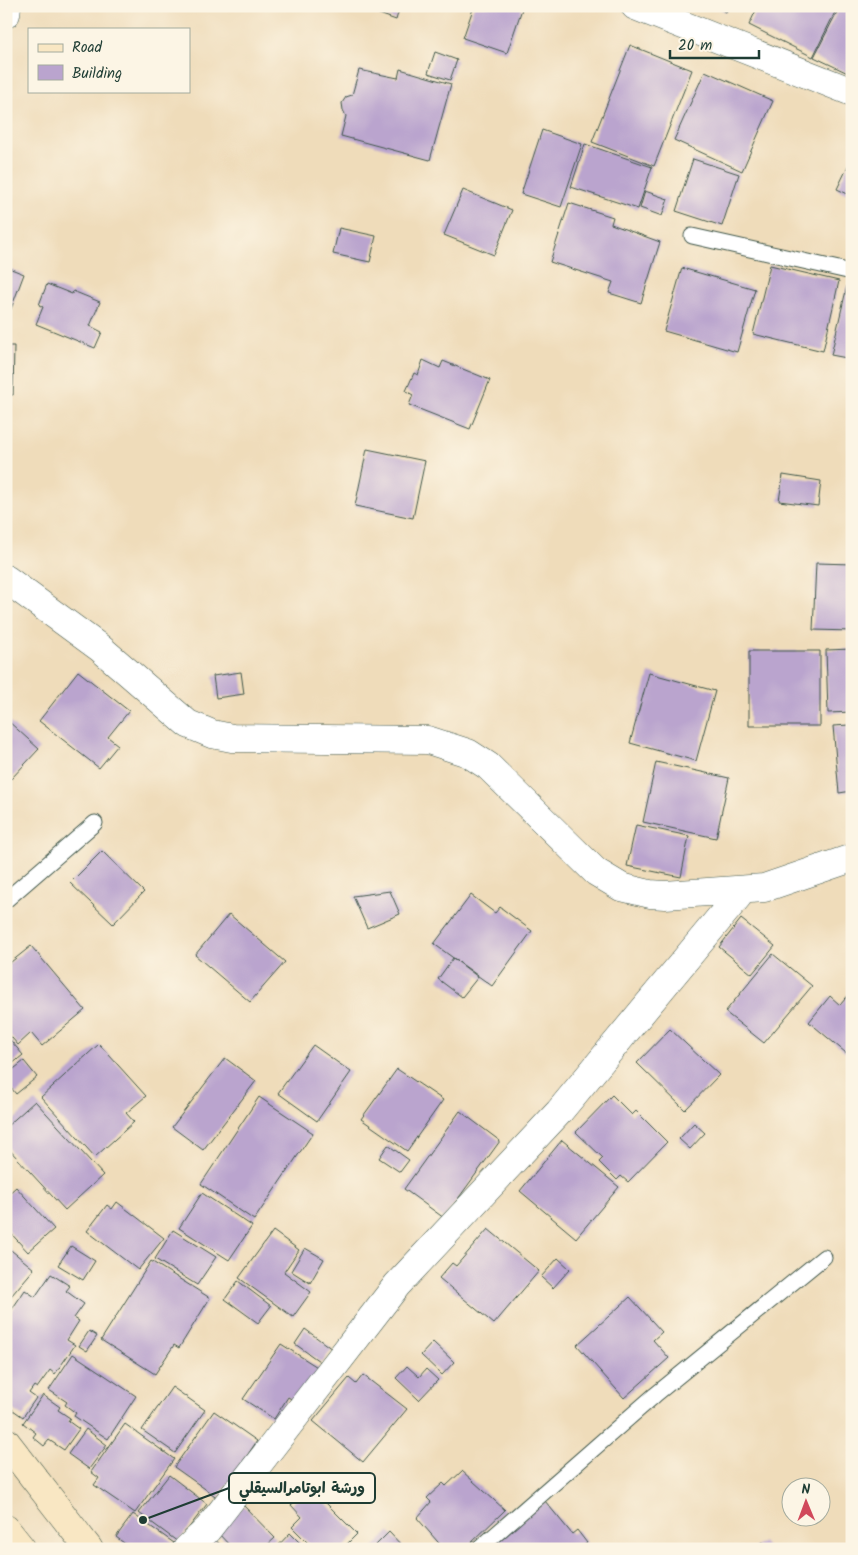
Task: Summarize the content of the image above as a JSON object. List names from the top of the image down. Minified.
{"places":["ورشة ابوتامرالسيقلي"],"legend":["Road","Building"],"scale_bar":"20 m","north":"top"}
